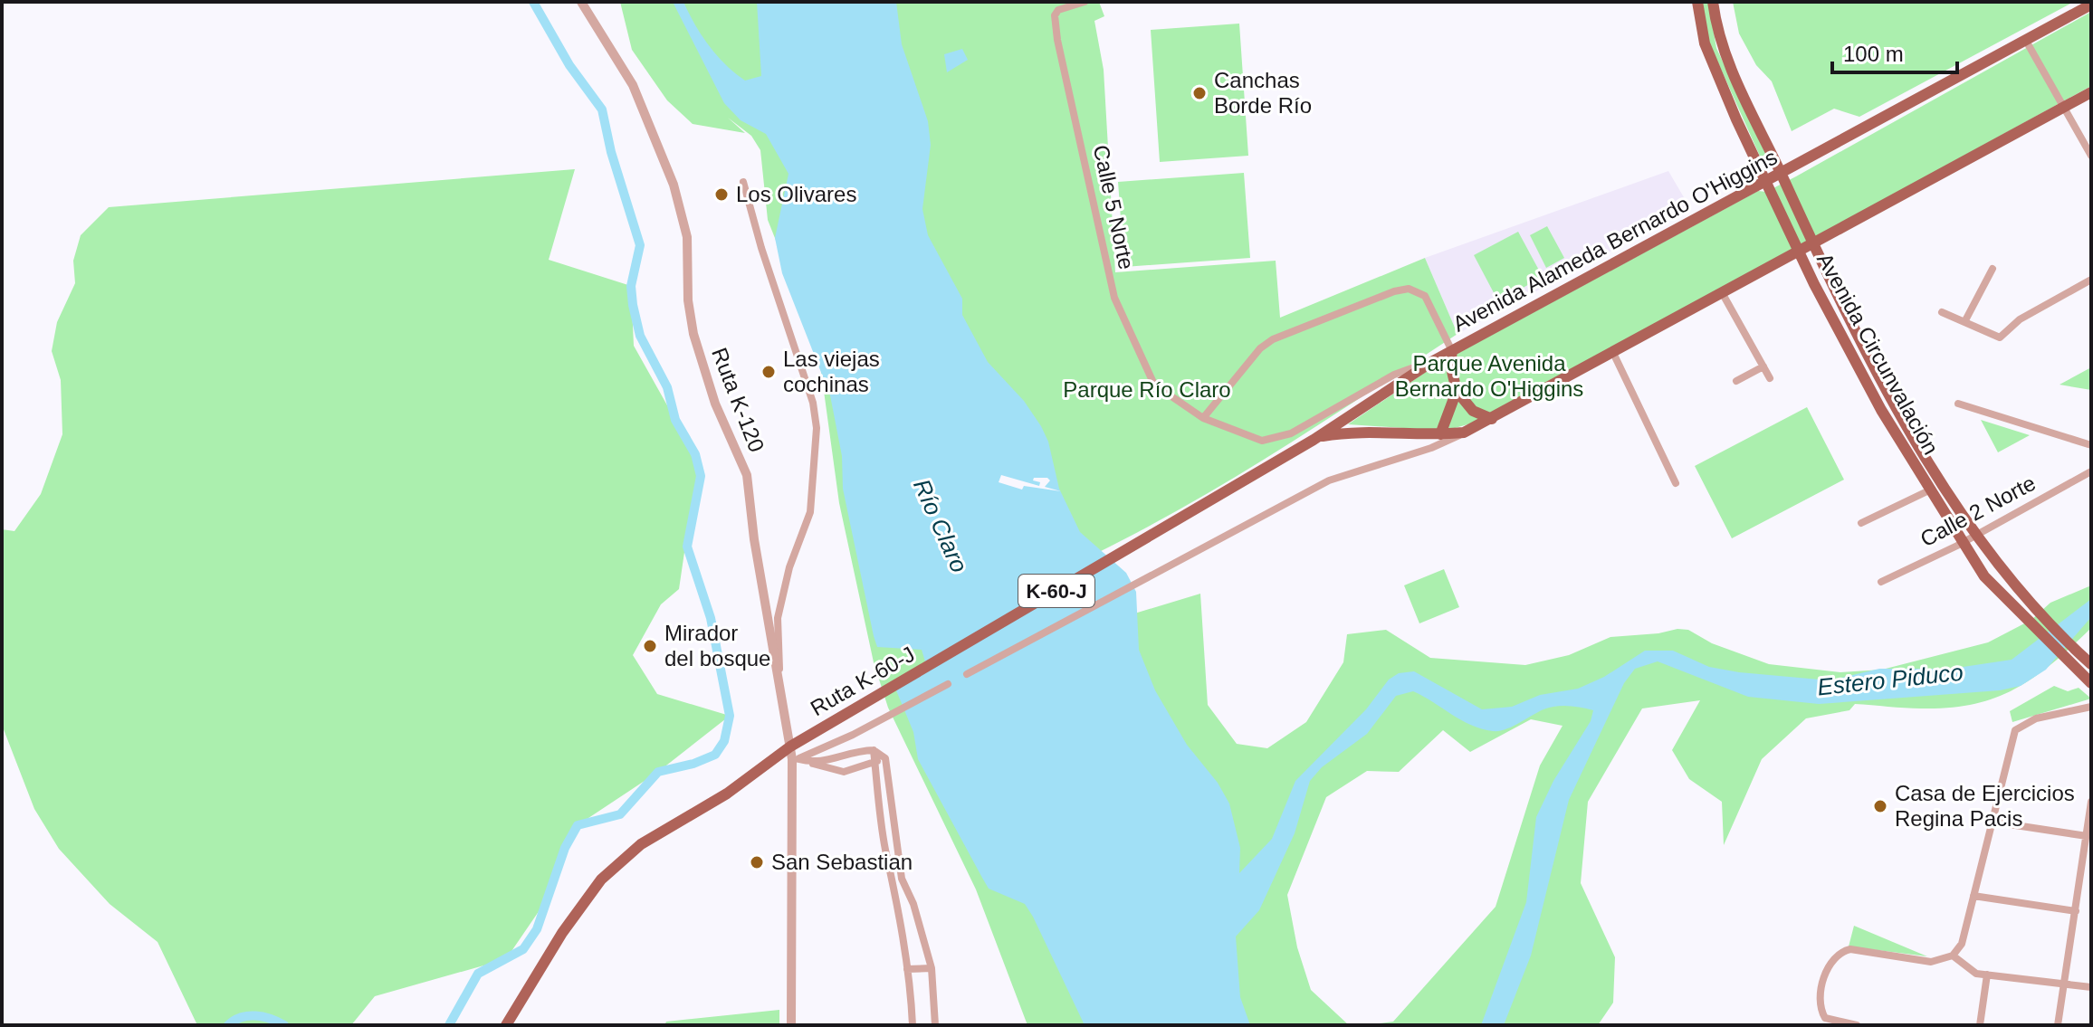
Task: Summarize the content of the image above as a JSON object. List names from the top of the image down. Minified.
{"streets":{"main road":["Avenida Alameda Bernardo O'Higgins","Avenida Circunvalación","K-60-J","Ruta K-60-J"],"street":["Calle 5 Norte","Ruta K-120","Calle 2 Norte"]},"crossings":[["Avenida Alameda Bernardo O'Higgins","Avenida Circunvalación"],["Avenida Alameda Bernardo O'Higgins","K-60-J"],["Avenida Alameda Bernardo O'Higgins","Ruta K-60-J"],["Avenida Circunvalación","Calle 2 Norte"],["Avenida Circunvalación","K-60-J"],["Ruta K-120","Ruta K-60-J"],["K-60-J","Ruta K-60-J"]],"water":["Río Claro","Estero Piduco"],"parks":["Parque Avenida Bernardo O'Higgins","Parque Río Claro"],"places":["Canchas Borde Río","Los Olivares","Las viejas cochinas","Mirador del bosque","Casa de Ejercicios Regina Pacis","San Sebastian"],"scale_bar":"100 m"}
